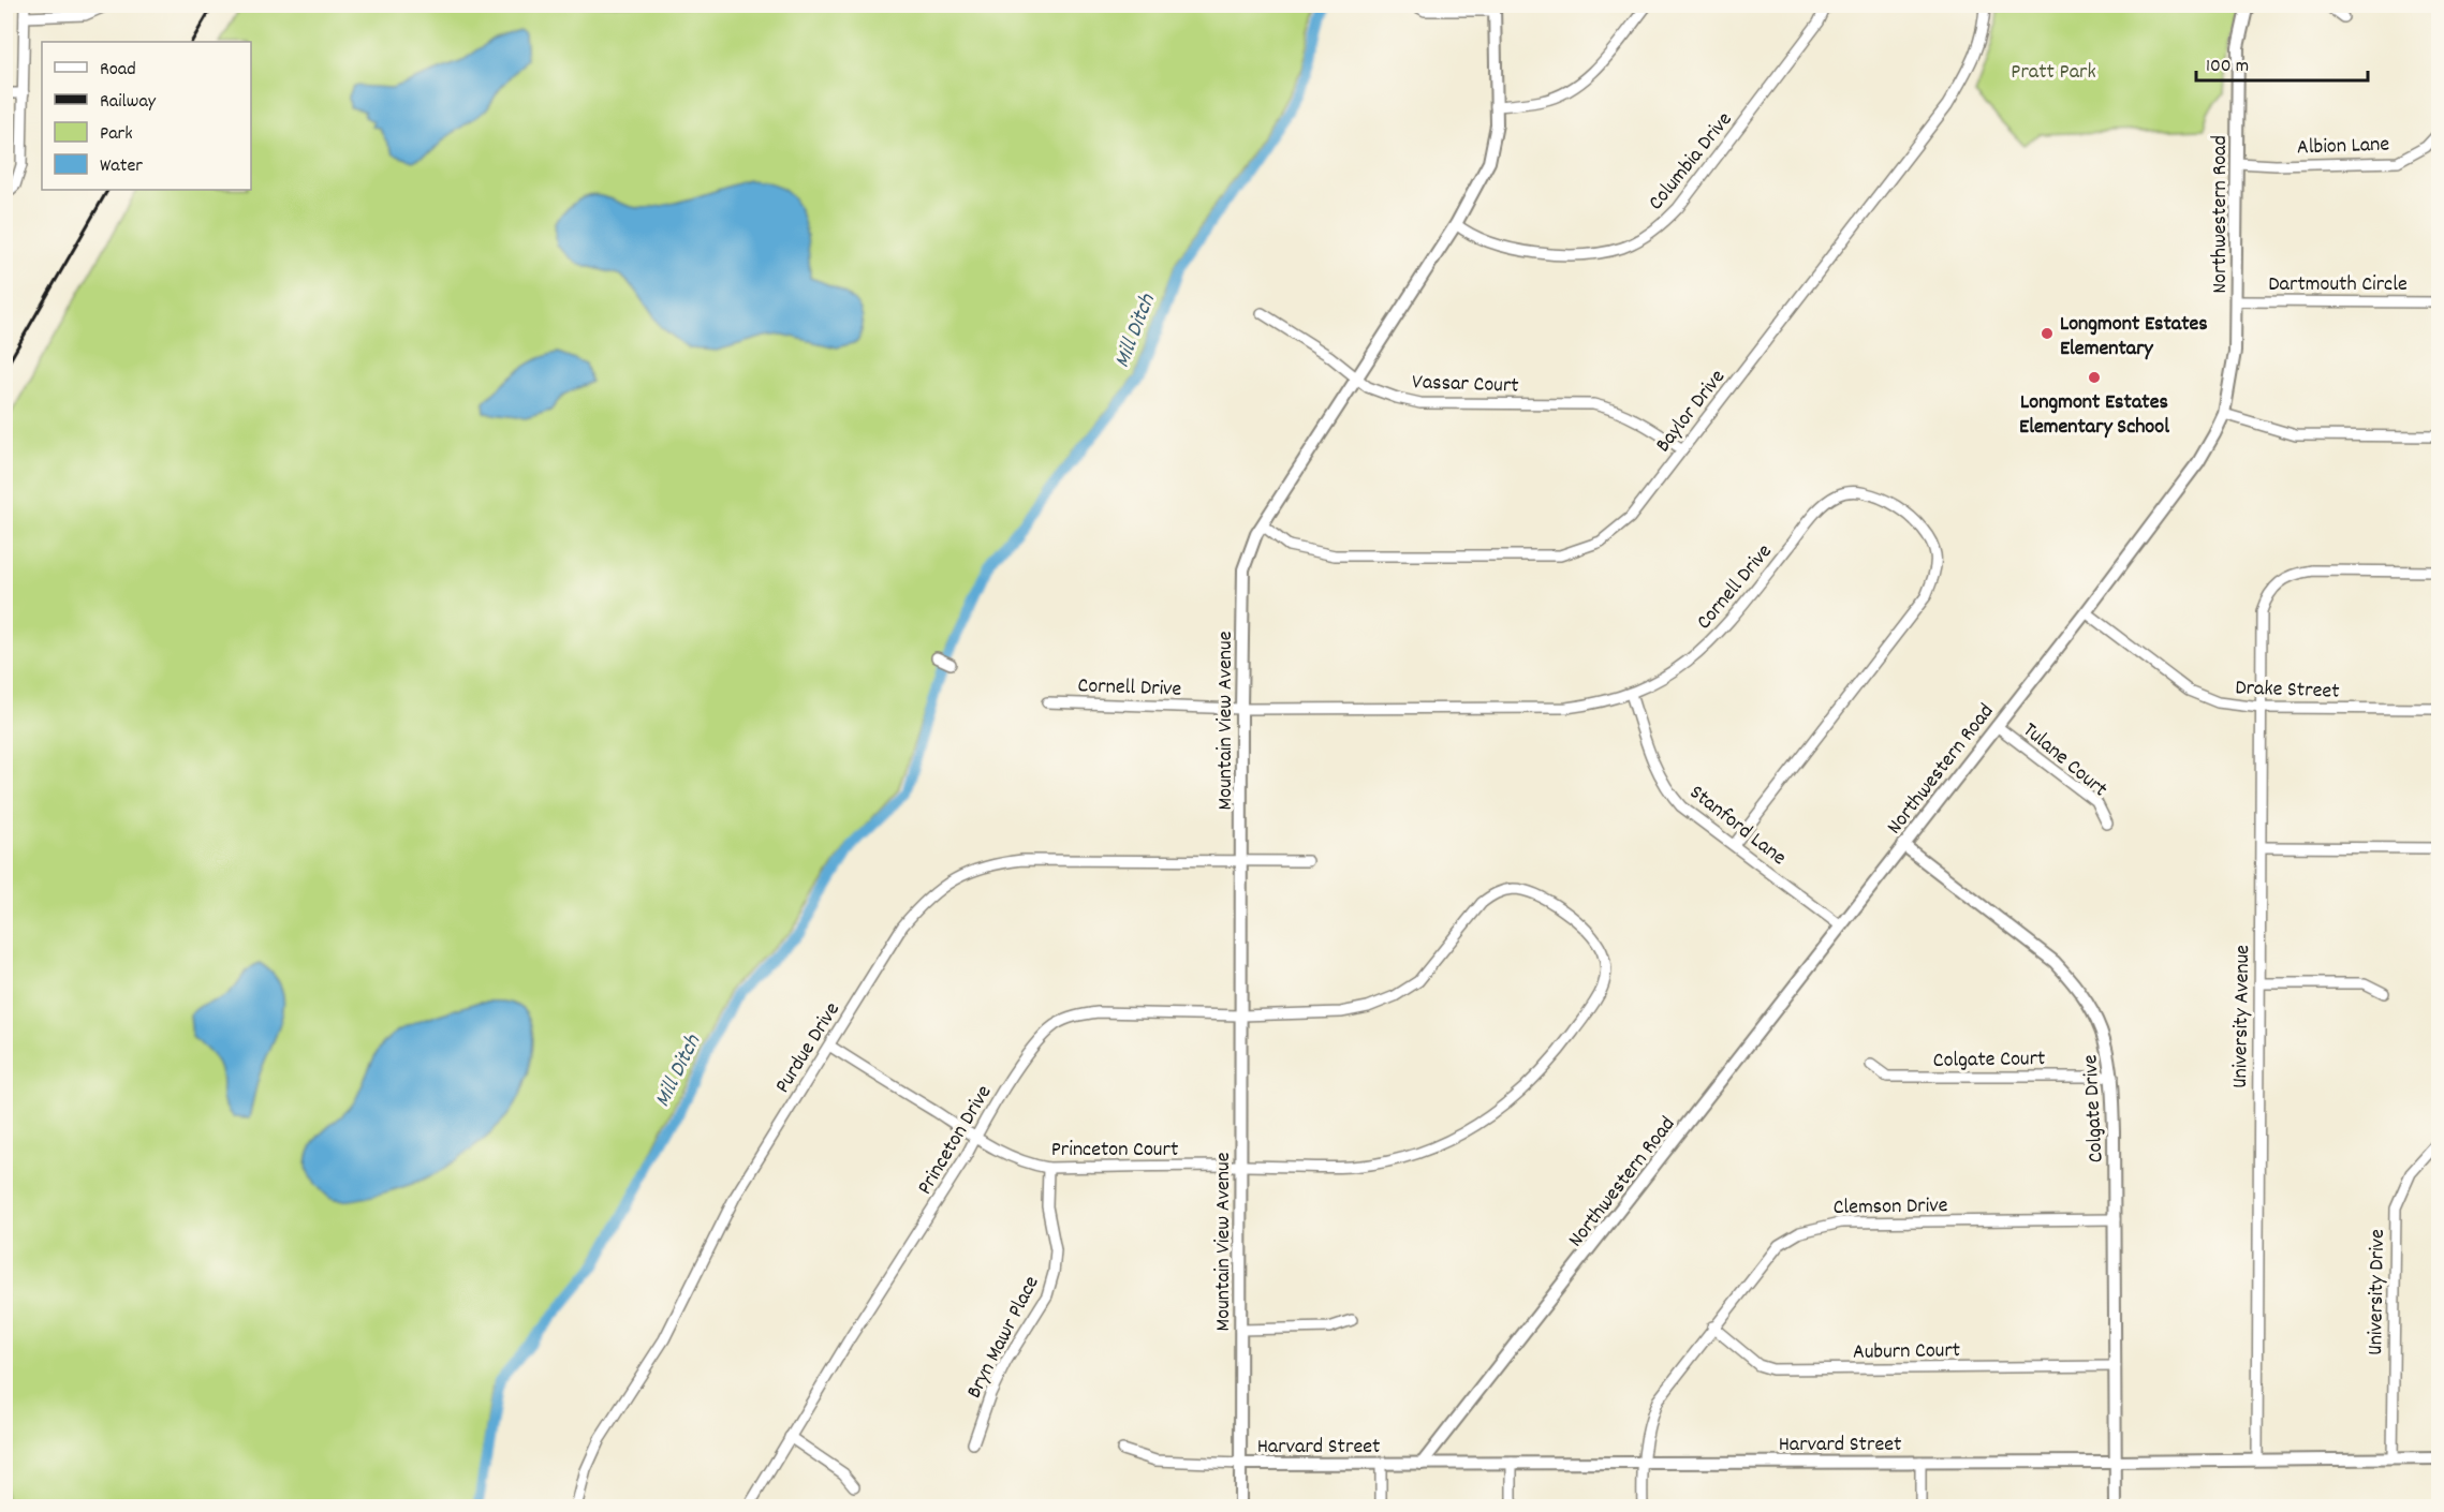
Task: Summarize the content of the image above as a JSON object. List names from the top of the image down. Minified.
{"streets":{"street":["Albion Lane","Columbia Drive","Northwestern Road","Dartmouth Circle","Vassar Court","Baylor Drive","Cornell Drive","Drake Street","Mountain View Avenue","Tulane Court","Stanford Lane","University Avenue","Purdue Drive","Colgate Court","Colgate Drive","Princeton Drive","Princeton Court","Clemson Drive","University Drive","Bryn Mawr Place","Auburn Court","Harvard Street"]},"crossings":[["Albion Lane","Northwestern Road"],["Columbia Drive","Mountain View Avenue"],["Northwestern Road","Dartmouth Circle"],["Northwestern Road","Drake Street"],["Northwestern Road","Tulane Court"],["Northwestern Road","Stanford Lane"],["Northwestern Road","Colgate Drive"],["Northwestern Road","Harvard Street"],["Vassar Court","Baylor Drive"],["Vassar Court","Mountain View Avenue"],["Baylor Drive","Mountain View Avenue"],["Cornell Drive","Mountain View Avenue"],["Cornell Drive","Stanford Lane"],["Drake Street","University Avenue"],["Mountain View Avenue","Purdue Drive"],["Mountain View Avenue","Princeton Drive"],["Mountain View Avenue","Princeton Court"],["Mountain View Avenue","Harvard Street"],["University Avenue","Harvard Street"],["Purdue Drive","Princeton Court"],["Colgate Court","Colgate Drive"],["Colgate Drive","Clemson Drive"],["Colgate Drive","Auburn Court"],["Colgate Drive","Harvard Street"],["Princeton Drive","Princeton Court"],["Princeton Court","Bryn Mawr Place"],["Clemson Drive","Auburn Court"],["Clemson Drive","Harvard Street"],["University Drive","Harvard Street"]],"water":["Mill Ditch"],"parks":["Pratt Park"],"places":["Longmont Estates Elementary","Longmont Estates Elementary School"],"legend":["Road","Railway","Park","Water"],"scale_bar":"100 m"}
